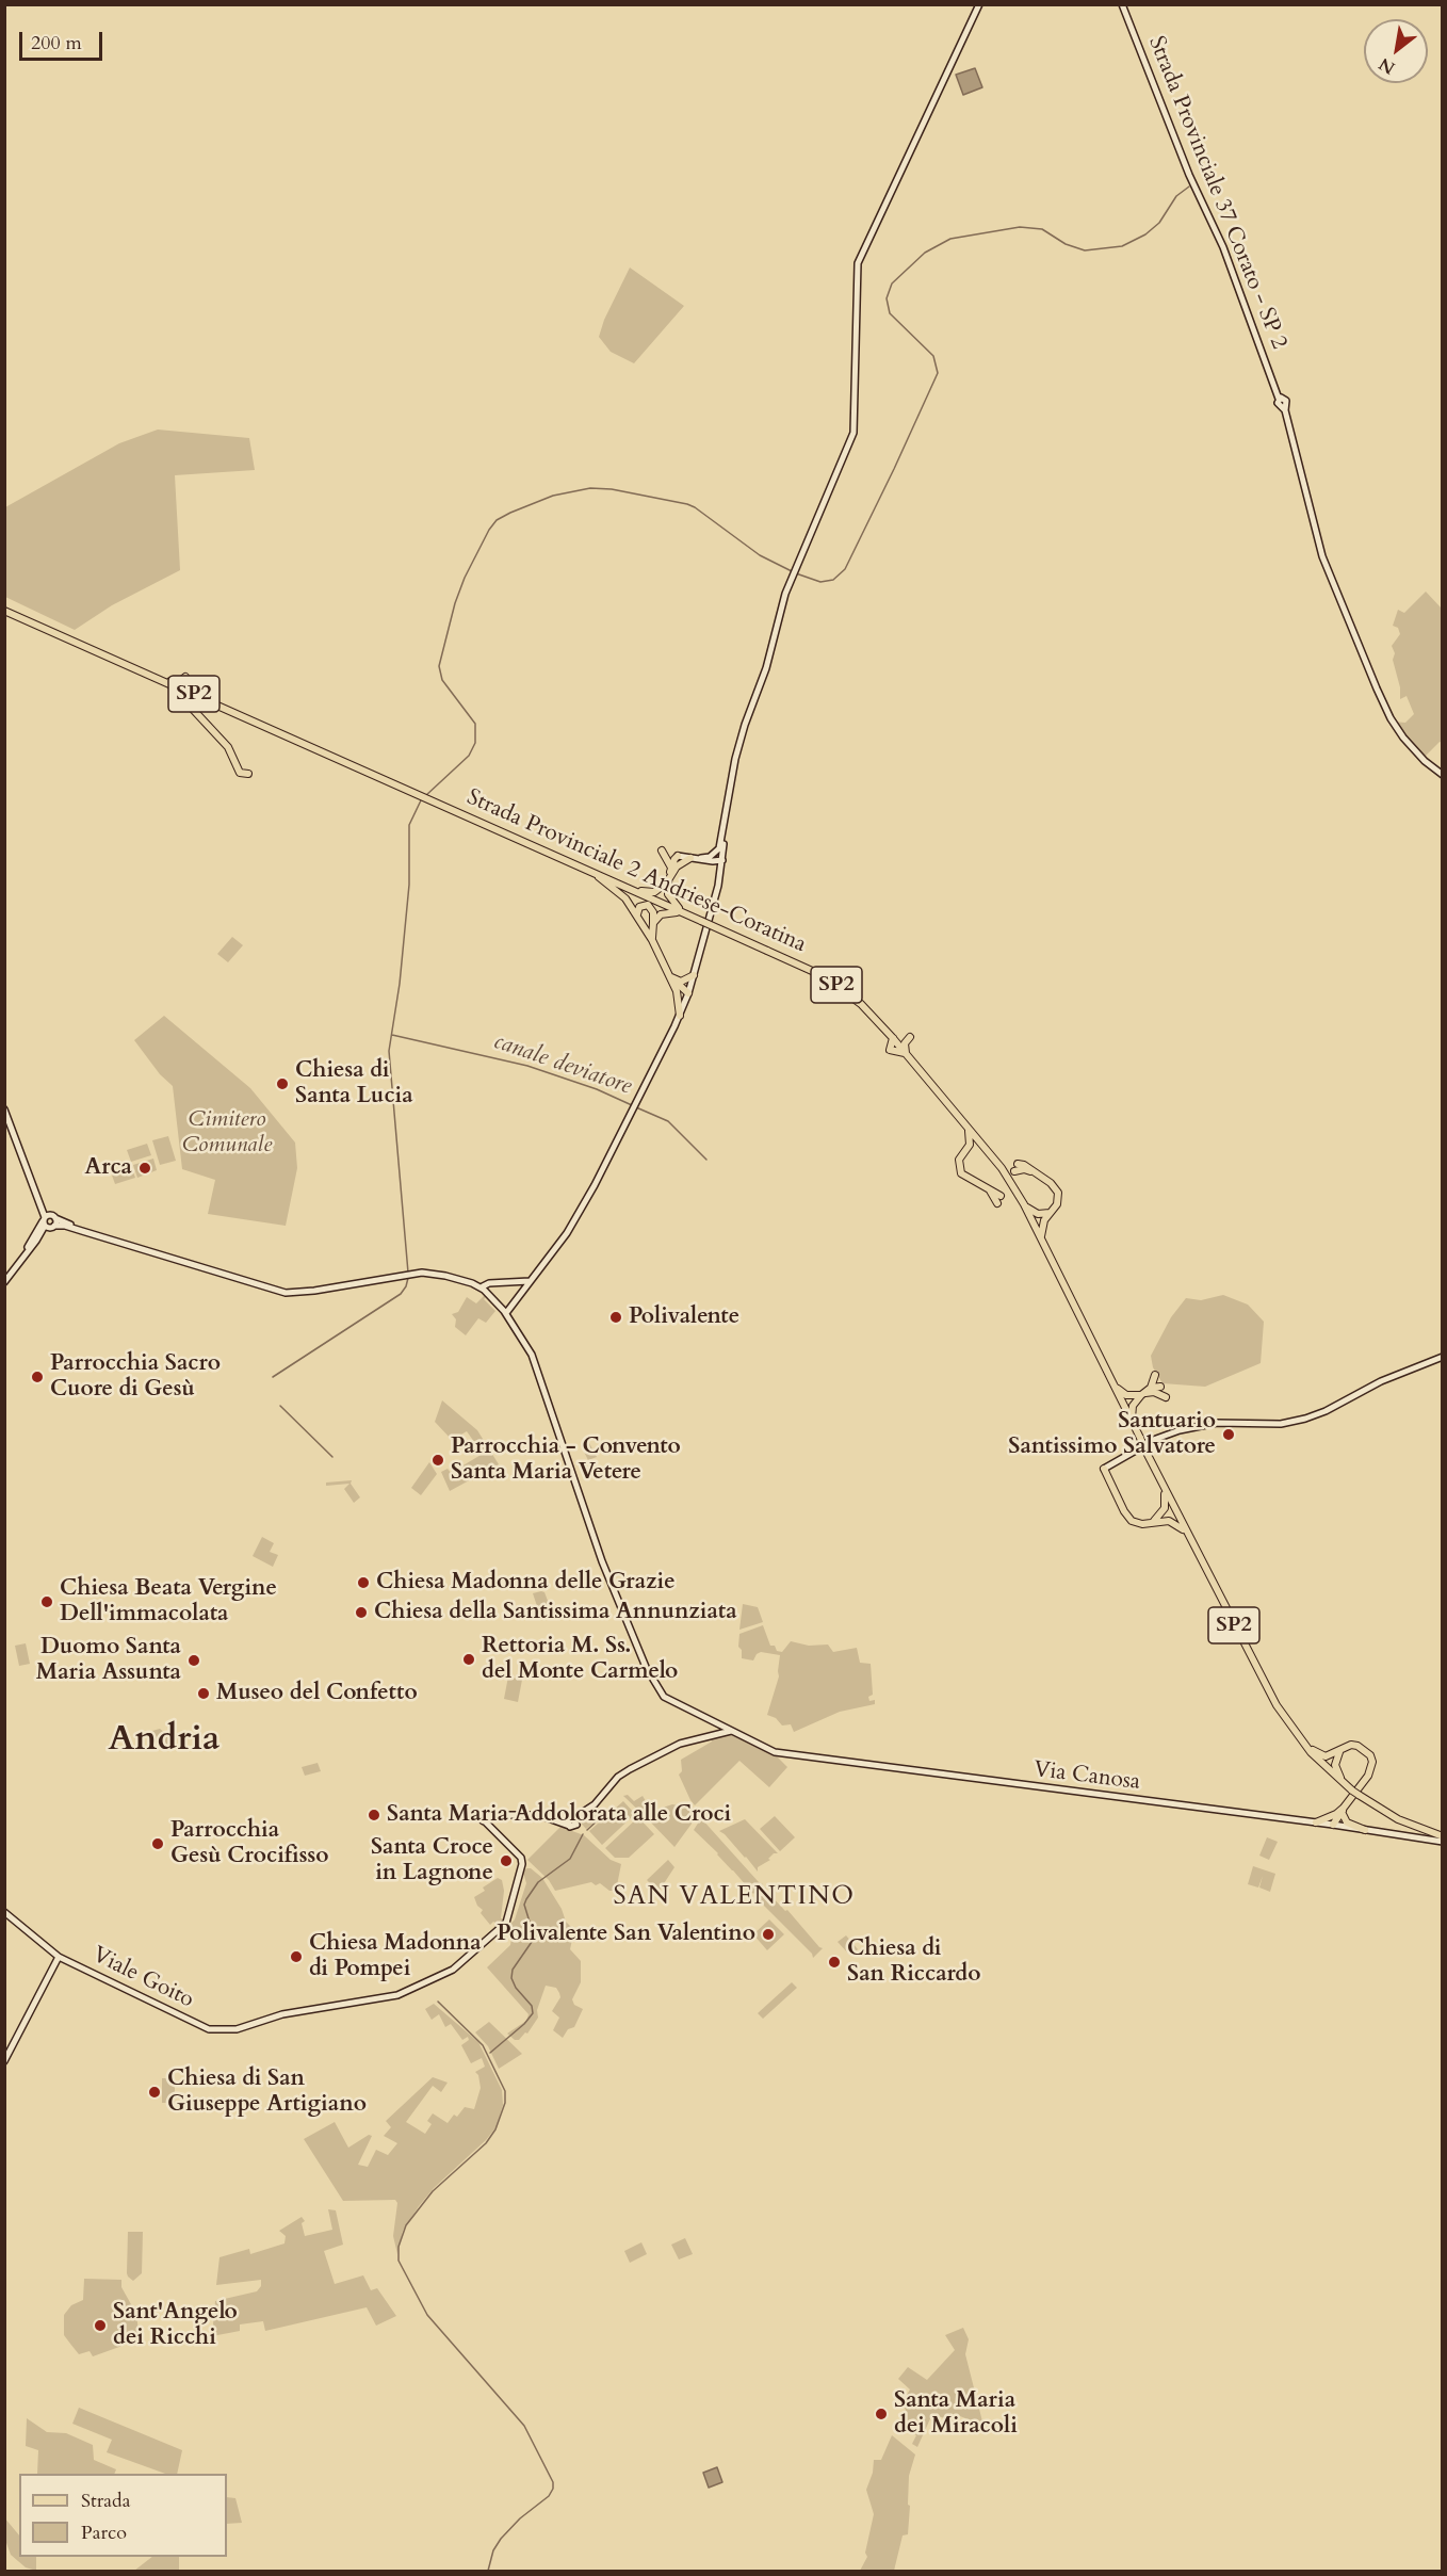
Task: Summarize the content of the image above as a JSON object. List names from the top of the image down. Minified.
{"streets":{"main road":["Strada Provinciale 37 Corato - SP 2","SP2","Strada Provinciale 2 Andriese-Coratina","Via Canosa","Viale Goito"]},"crossings":[["Via Canosa","Viale Goito"]],"districts":["Andria","SAN VALENTINO"],"water":["canale deviatore"],"parks":["Cimitero Comunale"],"places":["Chiesa di Santa Lucia","Arca","Polivalente","Parrocchia Sacro Cuore di Gesù","Santuario Santissimo Salvatore","Parrocchia - Convento Santa Maria Vetere","Chiesa Madonna delle Grazie","Chiesa Beata Vergine Dell'immacolata","Chiesa della Santissima Annunziata","Rettoria M. Ss. del Monte Carmelo","Duomo Santa Maria Assunta","Museo del Confetto","Santa Maria Addolorata alle Croci","Parrocchia Gesù Crocifisso","Santa Croce in Lagnone","Polivalente San Valentino","Chiesa Madonna di Pompei","Chiesa di San Riccardo","Chiesa di San Giuseppe Artigiano","Sant'Angelo dei Ricchi","Santa Maria dei Miracoli"],"legend":["Strada","Parco"],"scale_bar":"200 m","north":"bottom left"}
